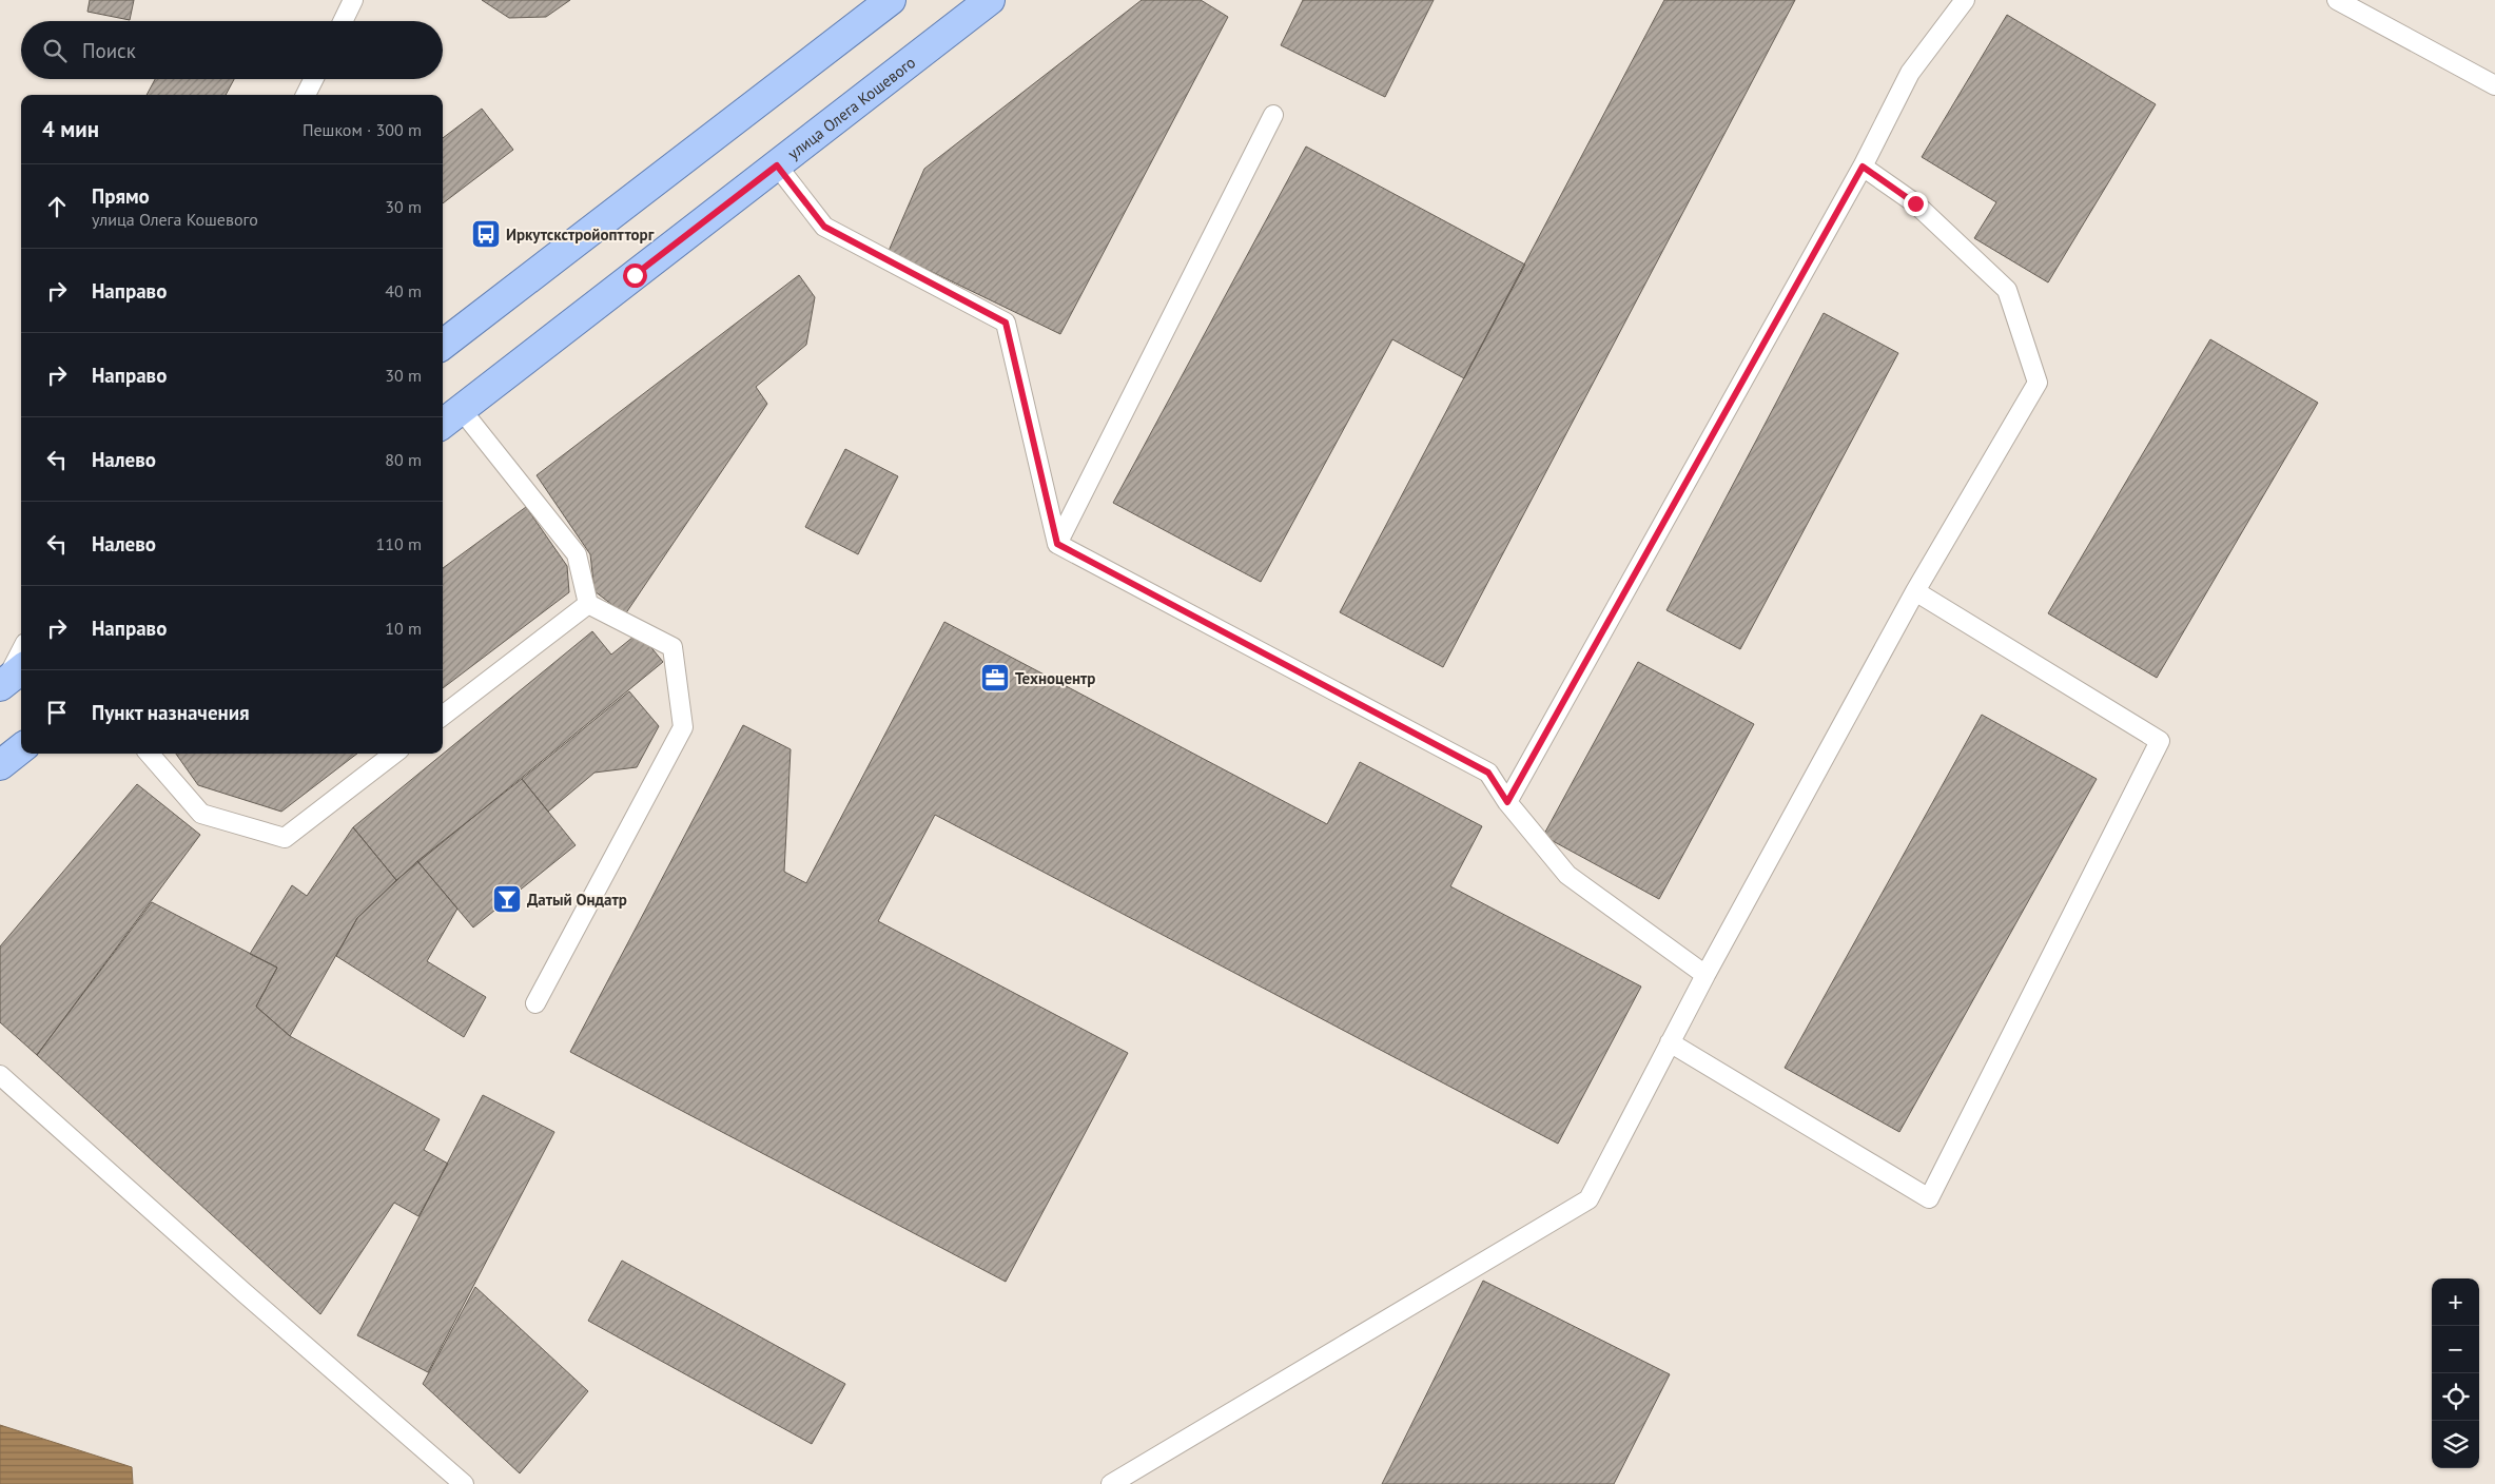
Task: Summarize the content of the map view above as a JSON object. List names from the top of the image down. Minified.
{"streets":{"main road":["улица Олега Кошевого"]},"places":{"bus stop":["Иркутскстройоптторг"],"office":["Техноцентр"],"bar":["Датый Ондатр"]},"page":{"search":"Поиск","heading":["4 мин","Пешком · 300 m"],"list":[["Прямо","улица Олега Кошевого","30 m"],["Направо","40 m"],["Направо","30 m"],["Налево","80 m"],["Налево","110 m"],["Направо","10 m"],"Пункт назначения"],"map_buttons":["+","−"]}}
